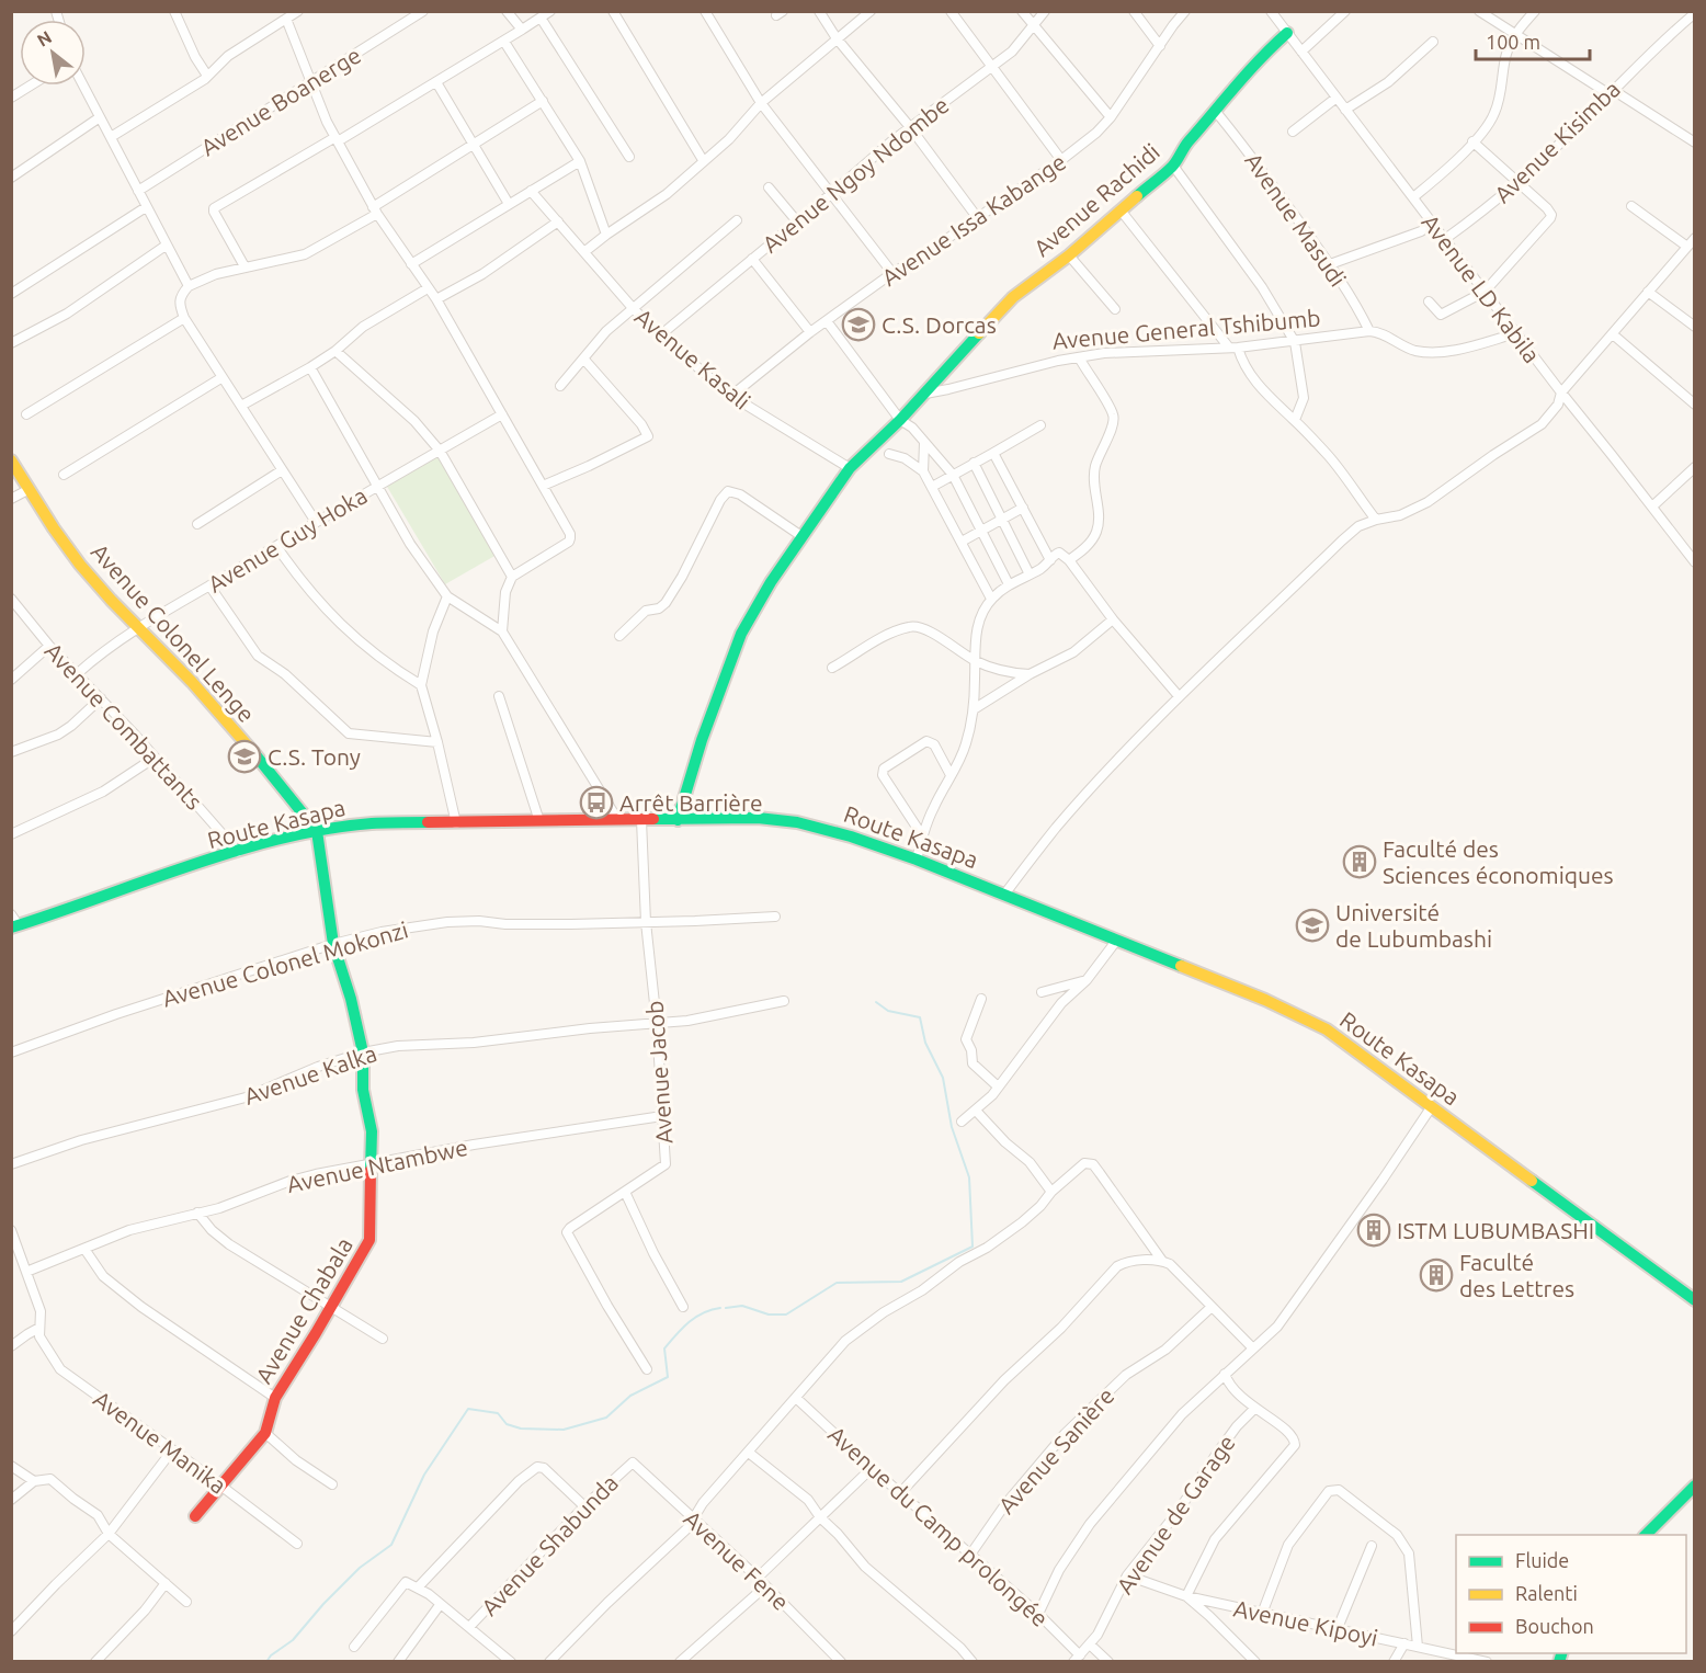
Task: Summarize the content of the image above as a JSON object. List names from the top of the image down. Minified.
{"streets":{"street":["Avenue Boanerge","Avenue Kisimba","Avenue Ngoy Ndombe","Avenue Rachidi","Avenue Issa Kabange","Avenue Masudi","Avenue LD Kabila","Avenue General Tshibumb","Avenue Kasali","Avenue Guy Hoka","Avenue Colonel Lenge","Avenue Combattants","Route Kasapa","Avenue Colonel Mokonzi","Avenue Jacob","Avenue Kalka","Avenue Ntambwe","Avenue Chabala","Avenue Manika","Avenue Sanière","Avenue de Garage","Avenue du Camp prolongée","Avenue Shabunda","Avenue Fene","Avenue Kipoyi"]},"crossings":[["Avenue Kisimba","Avenue LD Kabila"],["Avenue Ngoy Ndombe","Avenue Kasali"],["Avenue Rachidi","Avenue Masudi"],["Avenue Rachidi","Avenue LD Kabila"],["Avenue Rachidi","Avenue General Tshibumb"],["Avenue Issa Kabange","Avenue Kasali"],["Avenue Masudi","Avenue General Tshibumb"],["Avenue Guy Hoka","Avenue Colonel Lenge"],["Avenue Guy Hoka","Avenue Combattants"],["Avenue Colonel Lenge","Route Kasapa"],["Avenue Colonel Lenge","Avenue Chabala"],["Avenue Combattants","Route Kasapa"],["Route Kasapa","Avenue Jacob"],["Route Kasapa","Avenue Chabala"],["Avenue Colonel Mokonzi","Avenue Jacob"],["Avenue Colonel Mokonzi","Avenue Chabala"],["Avenue Jacob","Avenue Kalka"],["Avenue Jacob","Avenue Ntambwe"],["Avenue Kalka","Avenue Chabala"],["Avenue Ntambwe","Avenue Chabala"],["Avenue Ntambwe","Avenue Manika"],["Avenue Chabala","Avenue Manika"],["Avenue Sanière","Avenue du Camp prolongée"],["Avenue de Garage","Avenue du Camp prolongée"],["Avenue de Garage","Avenue Kipoyi"],["Avenue Shabunda","Avenue Fene"]],"places":{"school or university":["C.S. Dorcas","C.S. Tony","Université de Lubumbashi"],"bus stop":["Arrêt Barrière"],"building":["Faculté des Sciences économiques","ISTM LUBUMBASHI","Faculté des Lettres"]},"legend":["Fluide","Ralenti","Bouchon"],"scale_bar":"100 m","north":"top left"}
